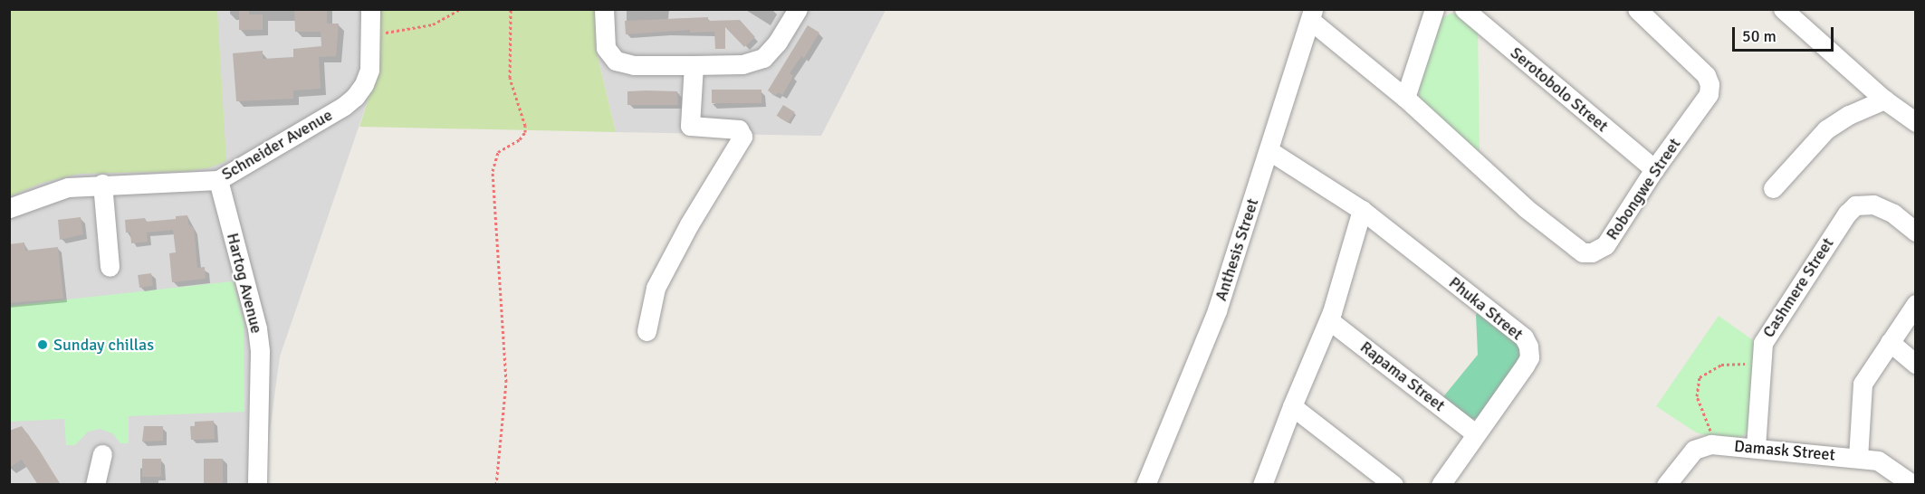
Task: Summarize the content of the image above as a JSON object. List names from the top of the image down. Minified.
{"streets":{"street":["Serotobolo Street","Schneider Avenue","Robongwe Street","Anthesis Street","Hartog Avenue","Cashmere Street","Phuka Street","Rapama Street","Damask Street"]},"crossings":[["Serotobolo Street","Robongwe Street"],["Schneider Avenue","Hartog Avenue"],["Robongwe Street","Anthesis Street"],["Anthesis Street","Phuka Street"],["Cashmere Street","Damask Street"],["Phuka Street","Rapama Street"]],"places":["Sunday chillas"],"scale_bar":"50 m"}
